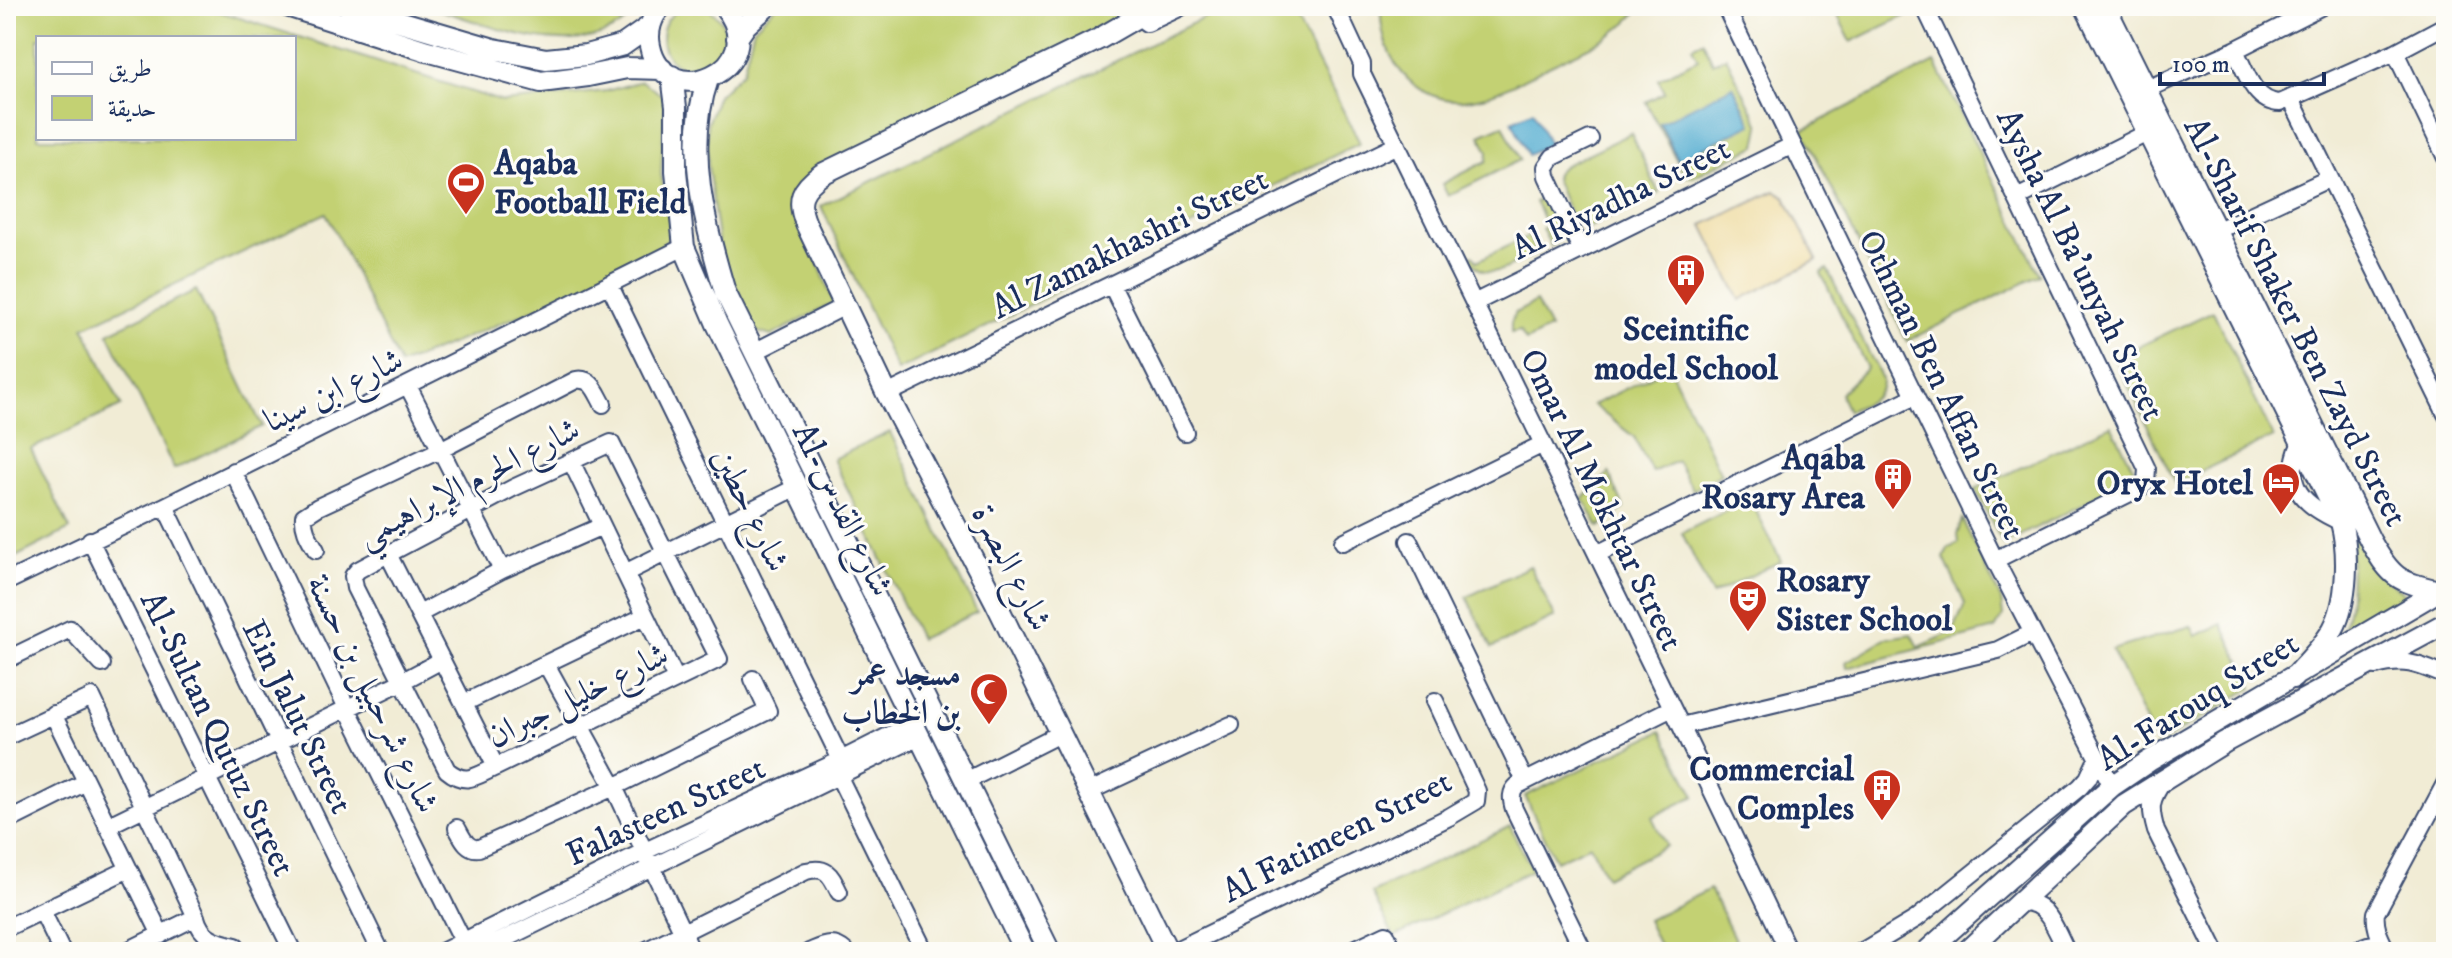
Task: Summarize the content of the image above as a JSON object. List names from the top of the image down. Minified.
{"streets":{"main road":["Al-Sharif Shaker Ben Zayd Street","Al-شارع القدس","شارع البصرة","Al-Farouq Street"],"street":["Al Riyadha Street","Al Zamakhashri Street","Aysha Al Ba'unyah Street","Othman Ben Affan Street","شارع ابن سينا","شارع الحرم الإبراهيمي","Omar Al Mokhtar Street","شارع حطين","شارع شرحبيل بن حسنة","شارع خليل جبران","Ein Jalut Street","Al-Sultan Qutuz Street","Falasteen Street","Al Fatimeen Street"]},"crossings":[["Al Riyadha Street","Othman Ben Affan Street"],["Al Riyadha Street","Omar Al Mokhtar Street"],["Al Zamakhashri Street","Omar Al Mokhtar Street"],["Al Zamakhashri Street","شارع البصرة"],["Aysha Al Ba'unyah Street","Othman Ben Affan Street"],["Al-Sharif Shaker Ben Zayd Street","Al-Farouq Street"],["Othman Ben Affan Street","Al-Farouq Street"],["شارع ابن سينا","شارع حطين"],["شارع ابن سينا","Al-شارع القدس"],["شارع ابن سينا","شارع شرحبيل بن حسنة"],["شارع ابن سينا","Ein Jalut Street"],["شارع ابن سينا","Al-Sultan Qutuz Street"],["شارع الحرم الإبراهيمي","شارع خليل جبران"],["شارع حطين","Falasteen Street"],["Al-شارع القدس","Falasteen Street"],["شارع البصرة","Al Fatimeen Street"],["شارع شرحبيل بن حسنة","Falasteen Street"]],"places":{"sports":["Aqaba Football Field"],"building":["Sceintific model School","Aqaba Rosary Area","Commercial Comples"],"hotel":["Oryx Hotel"],"theatre":["Rosary Sister School"],"mosque":["مسجد عمر بن الخطاب"]},"legend":["طريق","حديقة"],"scale_bar":"100 m"}
